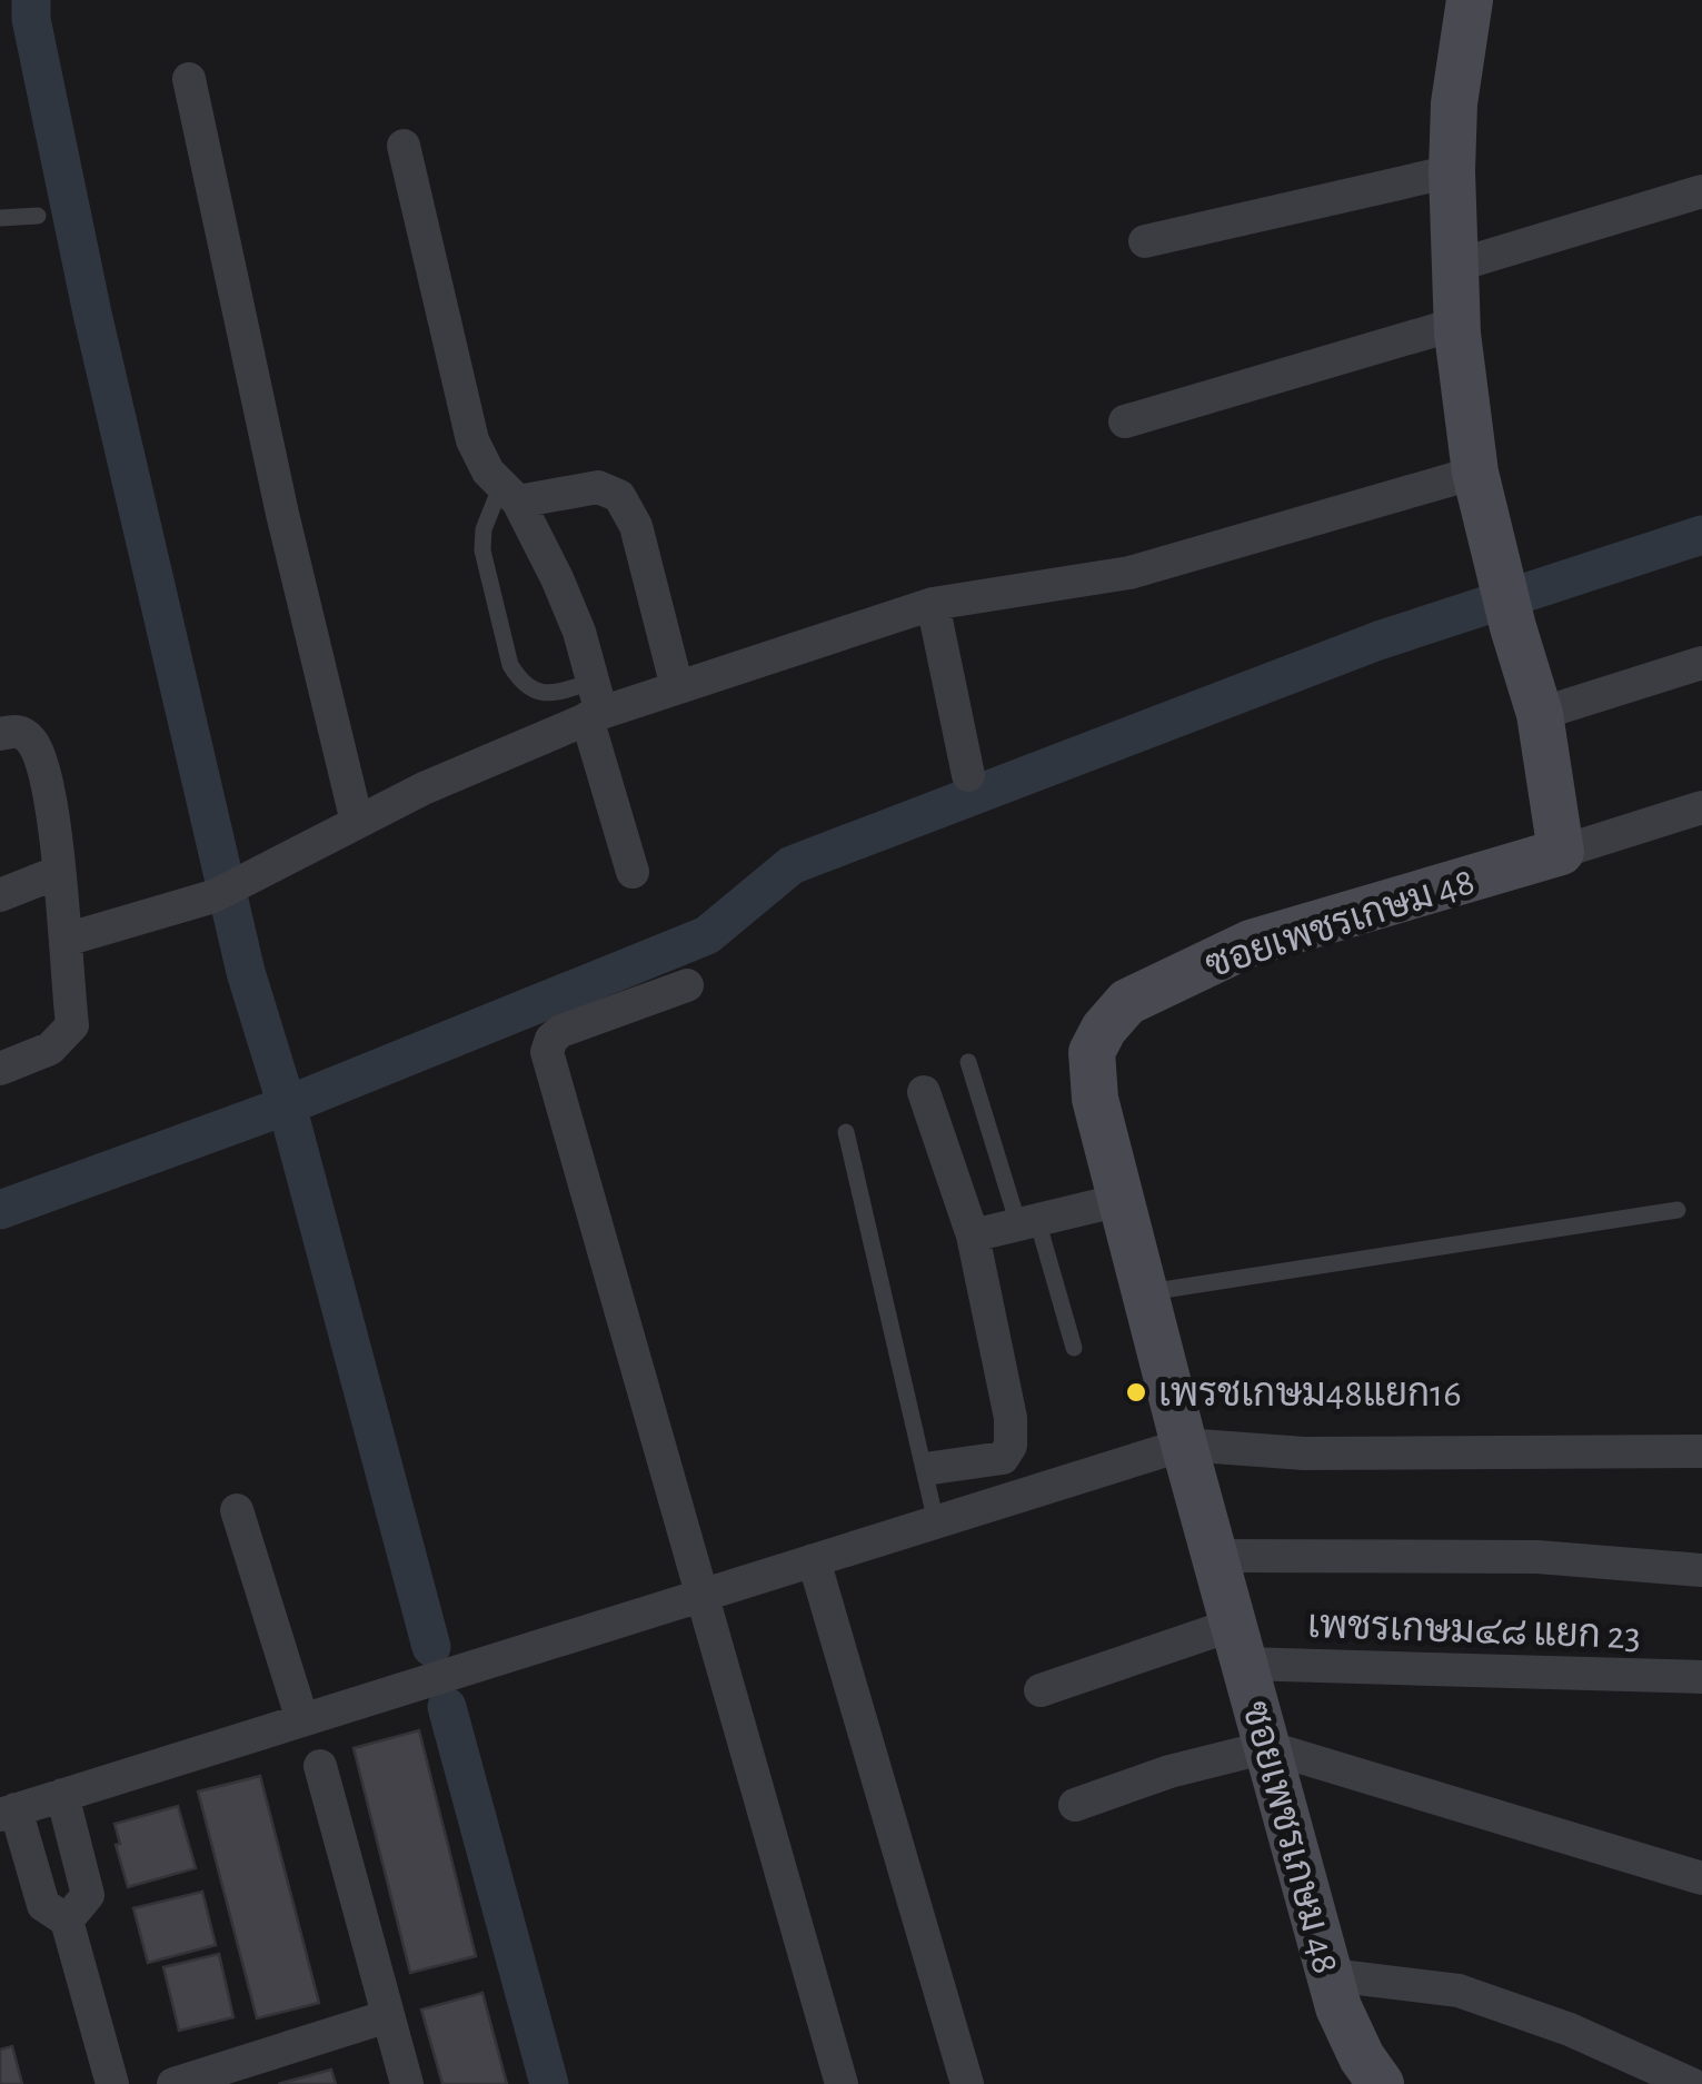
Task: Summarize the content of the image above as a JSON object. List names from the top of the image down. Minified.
{"streets":{"street":["ซอยเพชรเกษม 48","เพชรเกษม๔๘ แยก 23"]},"crossings":[["ซอยเพชรเกษม 48","เพชรเกษม๔๘ แยก 23"]],"places":["เพรชเกษม48แยก16"]}
